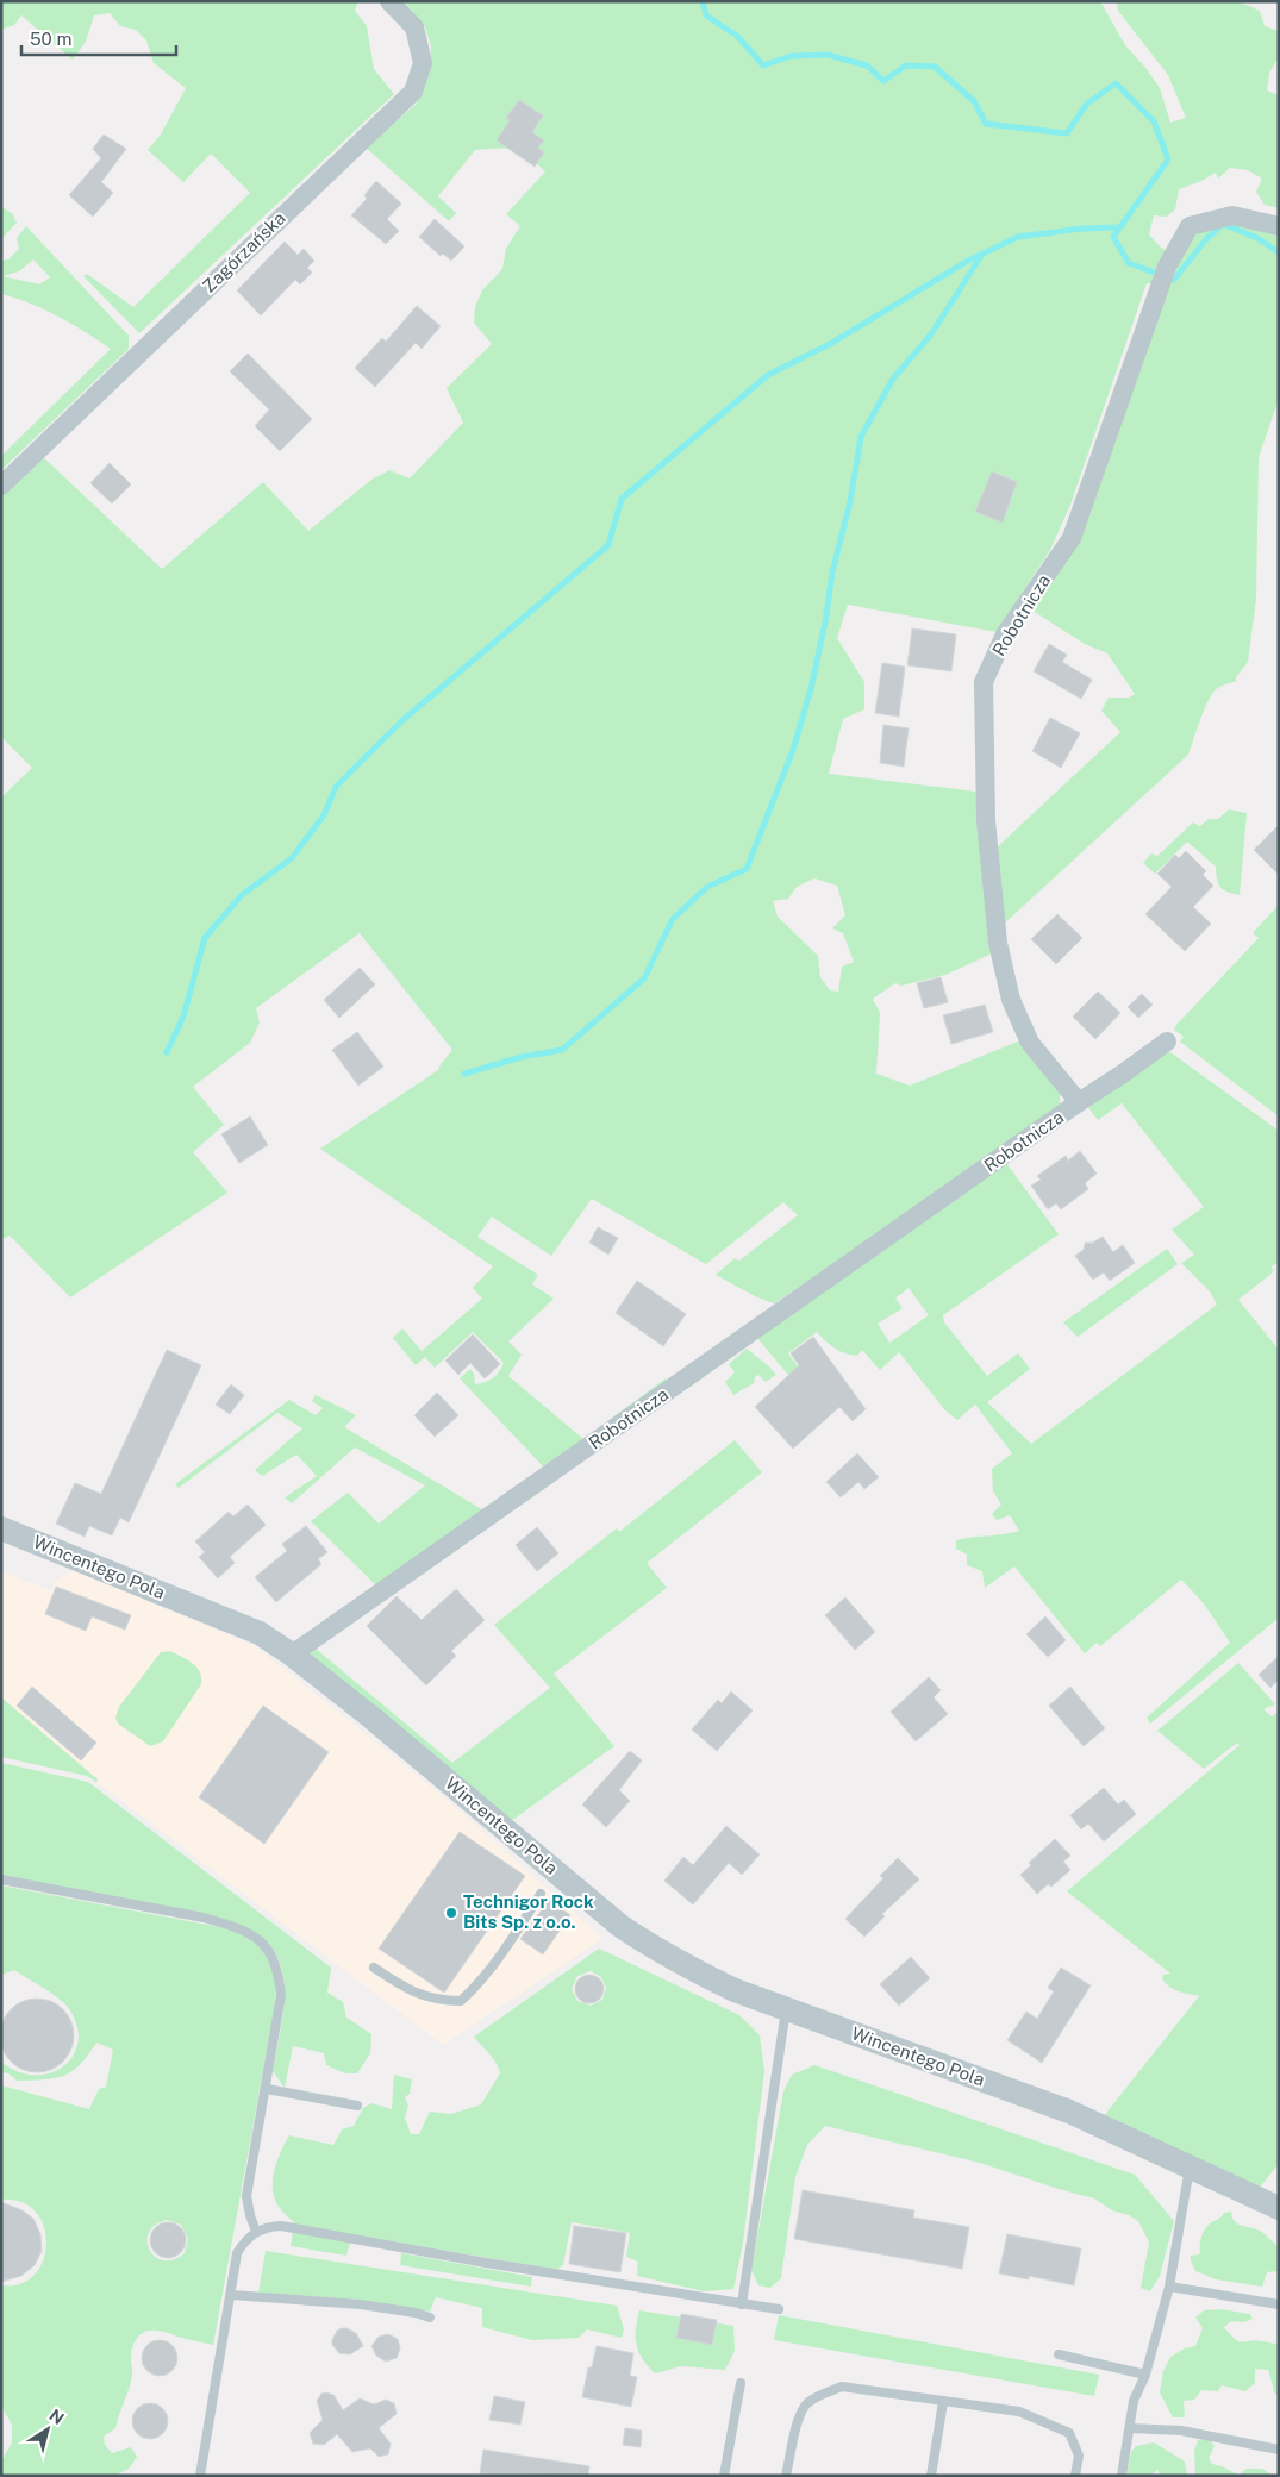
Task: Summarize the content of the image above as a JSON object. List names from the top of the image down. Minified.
{"streets":{"street":["Zagórzańska","Robotnicza","Wincentego Pola"]},"crossings":[["Robotnicza","Wincentego Pola"]],"places":["Technigor Rock Bits Sp. z o.o."],"scale_bar":"50 m","north":"top right"}
